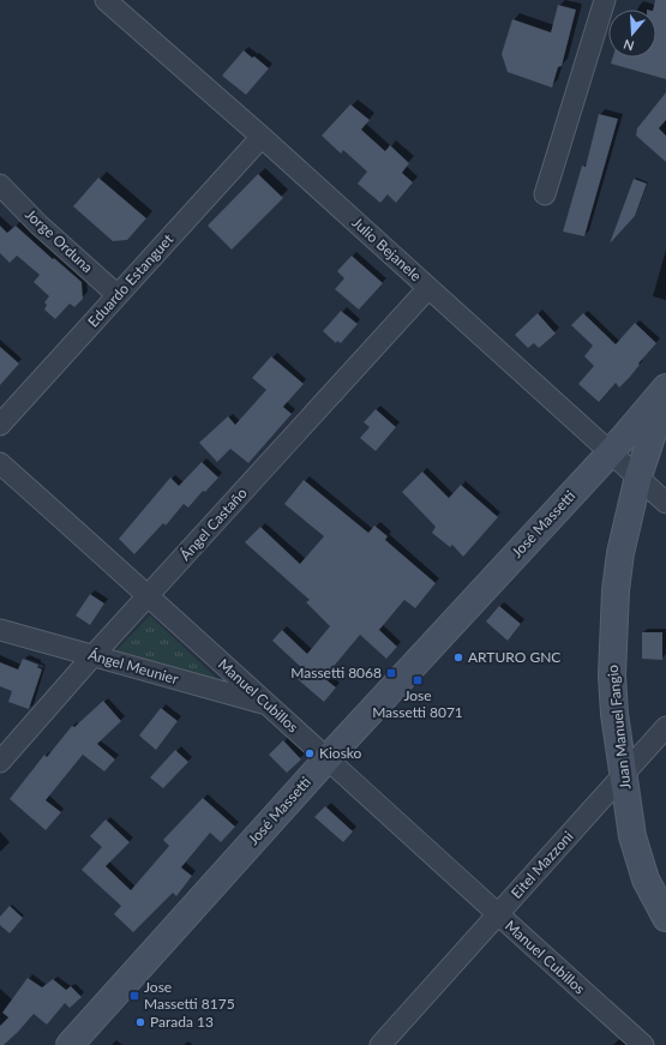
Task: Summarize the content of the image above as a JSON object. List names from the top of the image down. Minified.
{"streets":{"main road":["José Massetti","Juan Manuel Fangio"],"street":["Jorge Orduna","Julio Bejanele","Eduardo Estanguet","Ángel Castaño","Ángel Meunier","Manuel Cubillos","Eitel Mazzoni"]},"crossings":[["Jorge Orduna","Eduardo Estanguet"],["Julio Bejanele","Eduardo Estanguet"],["Julio Bejanele","Ángel Castaño"],["Julio Bejanele","José Massetti"],["Julio Bejanele","Juan Manuel Fangio"],["Ángel Castaño","Ángel Meunier"],["Ángel Castaño","Manuel Cubillos"],["José Massetti","Manuel Cubillos"],["Ángel Meunier","Manuel Cubillos"],["Manuel Cubillos","Eitel Mazzoni"],["Juan Manuel Fangio","Eitel Mazzoni"]],"places":{"other":["ARTURO GNC","Kiosko","Parada 13"],"transit":["Massetti 8068","Jose Massetti 8071","Jose Massetti 8175"]},"north":"bottom"}
